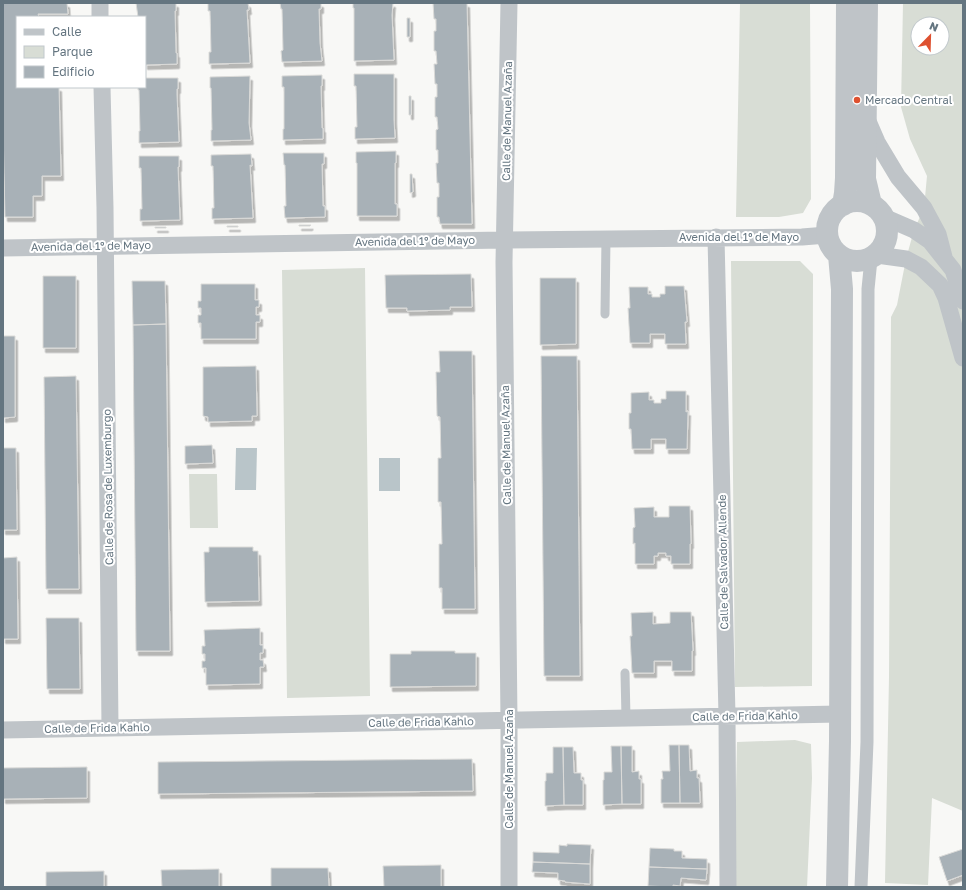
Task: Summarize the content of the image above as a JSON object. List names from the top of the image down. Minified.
{"streets":{"street":["Calle de Manuel Azaña","Avenida del 1º de Mayo","Calle de Rosa de Luxemburgo","Calle de Salvador Allende","Calle de Frida Kahlo"]},"crossings":[["Calle de Manuel Azaña","Avenida del 1º de Mayo"],["Calle de Manuel Azaña","Calle de Frida Kahlo"],["Avenida del 1º de Mayo","Calle de Rosa de Luxemburgo"],["Avenida del 1º de Mayo","Calle de Salvador Allende"],["Calle de Rosa de Luxemburgo","Calle de Frida Kahlo"],["Calle de Salvador Allende","Calle de Frida Kahlo"]],"places":["Mercado Central"],"legend":["Calle","Parque","Edificio"],"north":"top right"}
